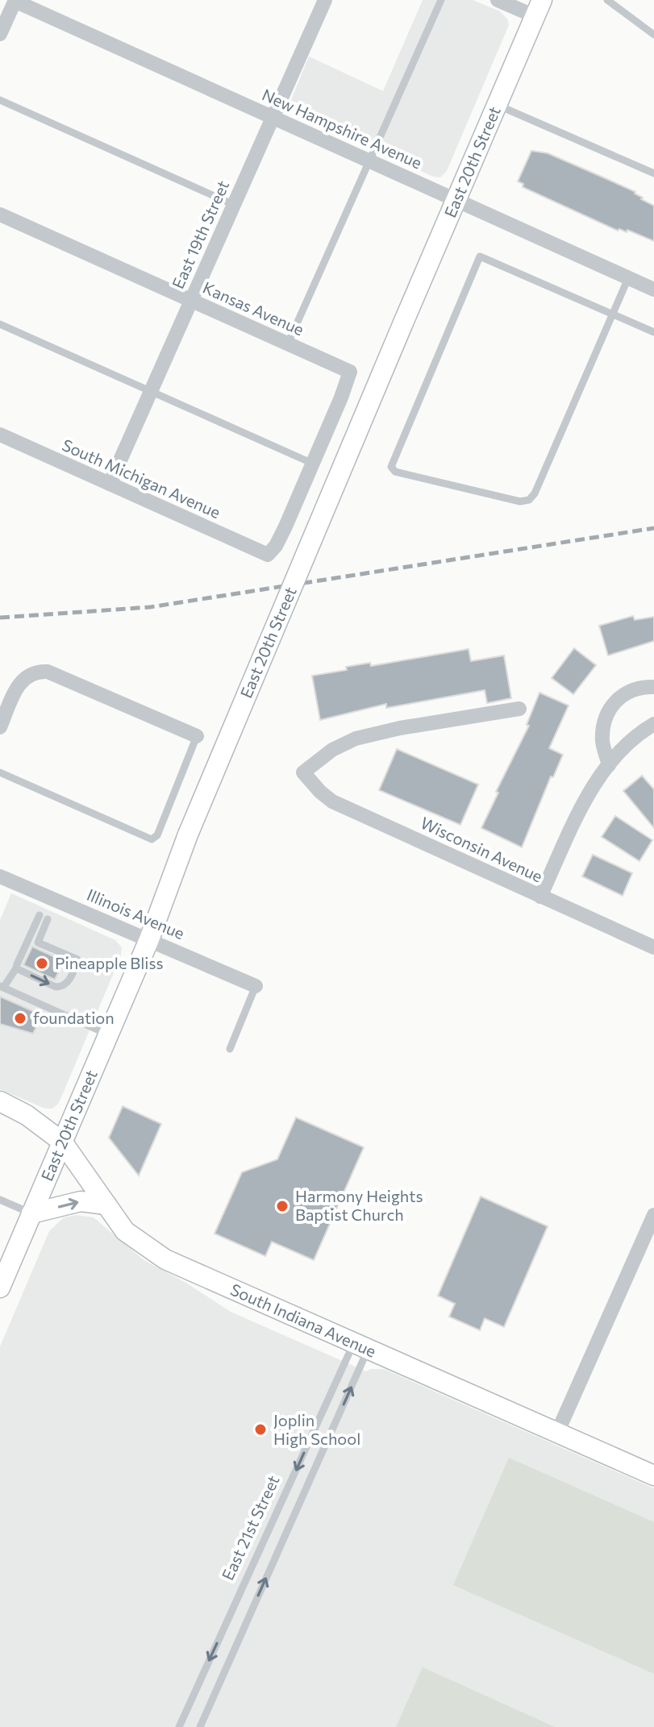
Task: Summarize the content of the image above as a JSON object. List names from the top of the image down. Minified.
{"streets":{"main road":["East 20th Street","South Indiana Avenue"],"street":["New Hampshire Avenue","East 19th Street","Kansas Avenue","South Michigan Avenue","Wisconsin Avenue","Illinois Avenue"],"lane":["East 21st Street"]},"crossings":[["New Hampshire Avenue","East 20th Street"],["New Hampshire Avenue","East 19th Street"],["East 20th Street","Illinois Avenue"],["East 20th Street","South Indiana Avenue"],["East 19th Street","Kansas Avenue"],["East 19th Street","South Michigan Avenue"],["Kansas Avenue","South Michigan Avenue"],["South Indiana Avenue","East 21st Street"]],"places":["Pineapple Bliss","foundation","Harmony Heights Baptist Church","Joplin High School"]}
